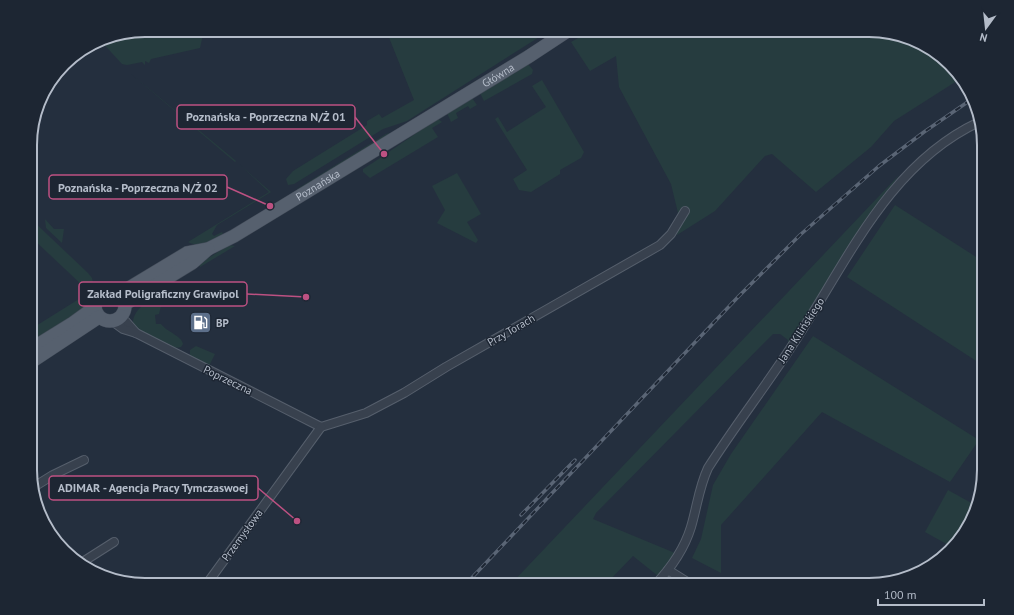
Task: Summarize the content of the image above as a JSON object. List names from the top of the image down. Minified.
{"streets":{"main road":["Główna","Poznańska"],"street":["Przy Torach","Jana Kilińskiego","Poprzeczna","Przemysłowa"]},"crossings":[["Główna","Poznańska"],["Poznańska","Poprzeczna"],["Przy Torach","Poprzeczna"],["Przy Torach","Przemysłowa"],["Poprzeczna","Przemysłowa"]],"places":{"other":["Poznańska - Poprzeczna N/Ż 01","Poznańska - Poprzeczna N/Ż 02","Zakład Poligraficzny Grawipol","ADIMAR - Agencja Pracy Tymczaswoej"],"fuel station":["BP"]},"scale_bar":"100 m","north":"bottom"}
